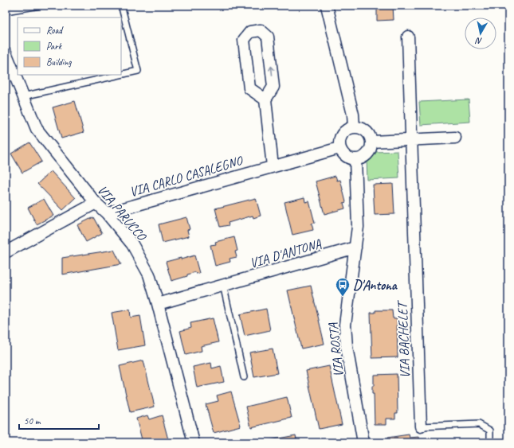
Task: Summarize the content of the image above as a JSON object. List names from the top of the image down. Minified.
{"streets":{"street":["VIA CARLO CASALEGNO","VIA PARUCCO","VIA D'ANTONA","VIA BACHELET","VIA ROSTA"]},"crossings":[["VIA CARLO CASALEGNO","VIA PARUCCO"],["VIA CARLO CASALEGNO","VIA ROSTA"],["VIA PARUCCO","VIA D'ANTONA"],["VIA D'ANTONA","VIA ROSTA"]],"places":{"bus stop":["D'Antona"]},"legend":["Road","Park","Building"],"scale_bar":"50 m","north":"bottom"}
